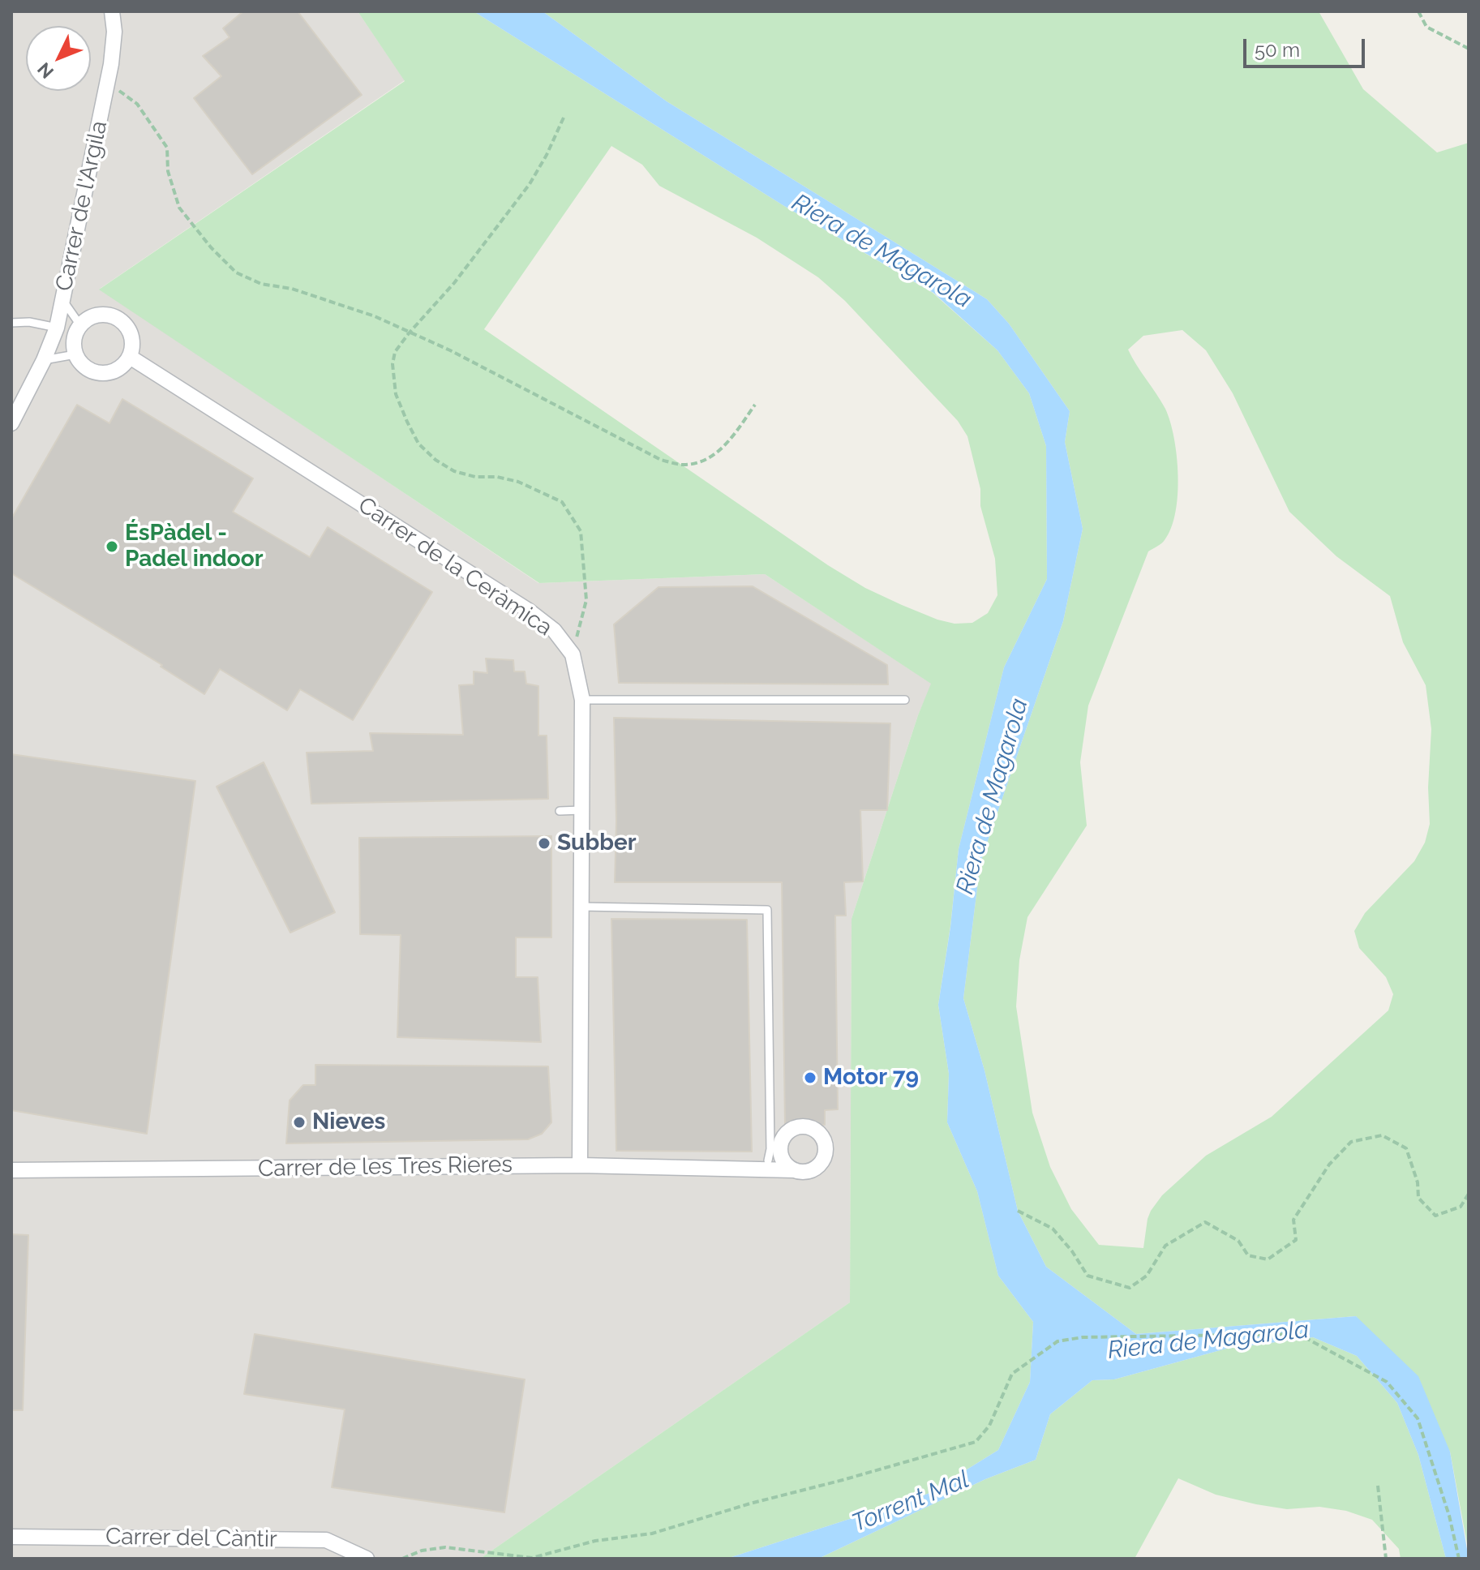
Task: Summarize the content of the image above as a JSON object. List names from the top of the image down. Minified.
{"streets":{"street":["Carrer de l'Argila","Carrer de la Ceràmica","Carrer de les Tres Rieres","Carrer del Càntir"]},"crossings":[["Carrer de la Ceràmica","Carrer de les Tres Rieres"]],"water":["Riera de Magarola","Torrent Mal"],"places":["ÉsPàdel - Padel indoor","Subber","Motor 79","Nieves"],"scale_bar":"50 m","north":"bottom left"}
